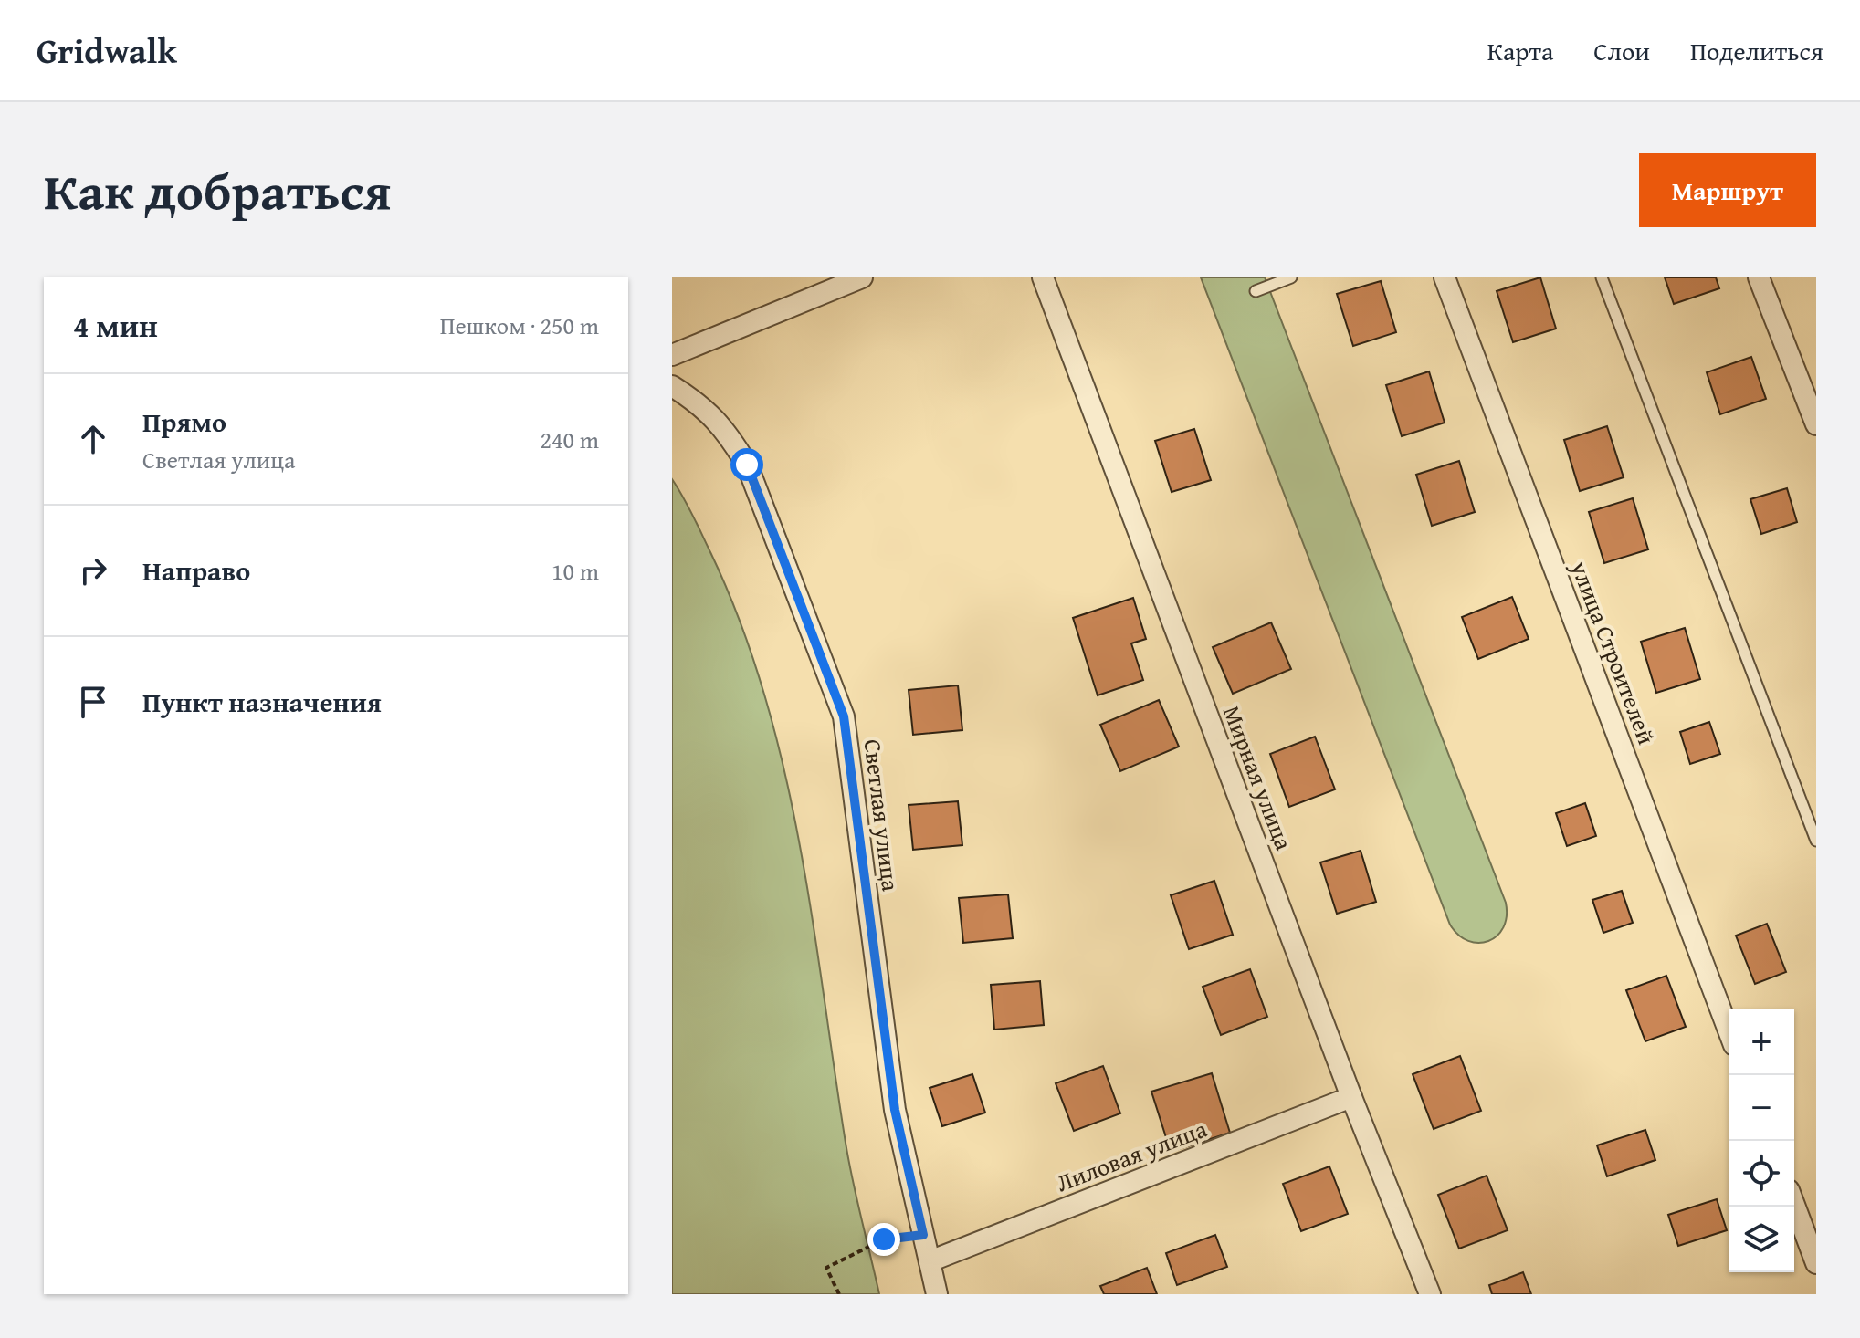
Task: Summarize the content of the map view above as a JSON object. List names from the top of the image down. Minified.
{"streets":{"street":["улица Строителей","Мирная улица","Светлая улица","Лиловая улица"]},"crossings":[["Мирная улица","Лиловая улица"],["Светлая улица","Лиловая улица"]],"page":{"header":"Gridwalk","nav":["Карта","Слои","Поделиться"],"title":"Как добраться","buttons":"Маршрут","heading":["4 мин","Пешком · 250 m"],"list":[["Прямо","Светлая улица","240 m"],["Направо","10 m"],"Пункт назначения"],"map_buttons":["+","−"]}}
